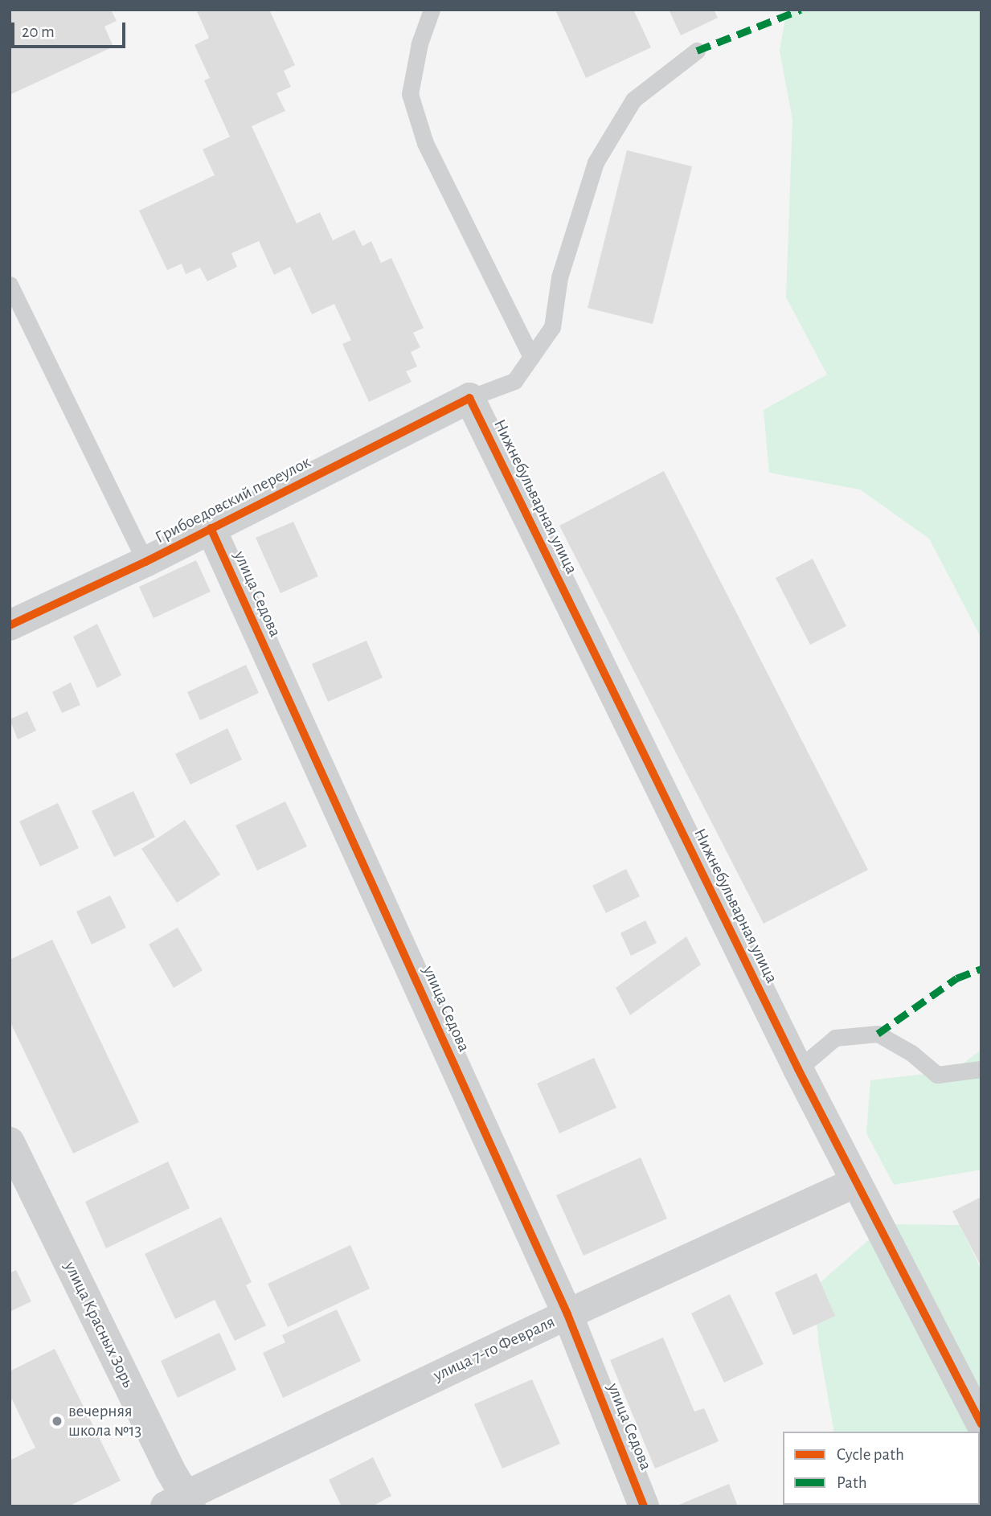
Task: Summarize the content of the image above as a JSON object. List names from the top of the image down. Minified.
{"streets":{"street":["Нижнебульварная улица","Грибоедовский переулок","улица Седова","улица Красных Зорь","улица 7-го Февраля"]},"crossings":[["Нижнебульварная улица","Грибоедовский переулок"],["Нижнебульварная улица","улица 7-го Февраля"],["Грибоедовский переулок","улица Седова"],["улица Седова","улица 7-го Февраля"],["улица Красных Зорь","улица 7-го Февраля"]],"places":["вечерняя школа №13"],"legend":["Cycle path","Path"],"scale_bar":"20 m"}
